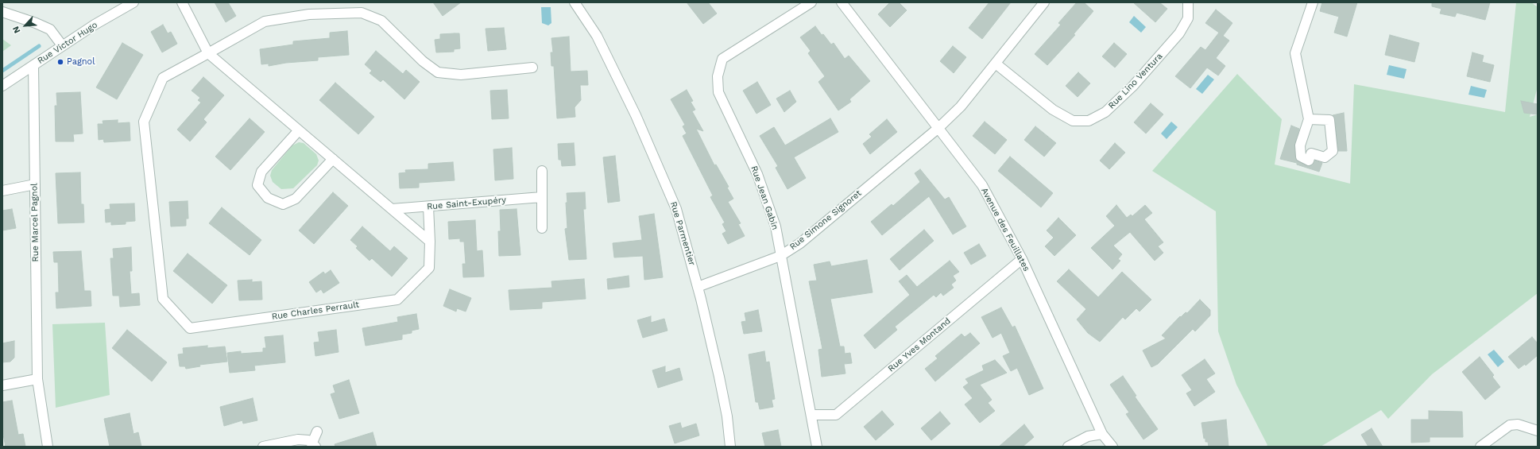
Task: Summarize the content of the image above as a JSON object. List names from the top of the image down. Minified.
{"streets":{"street":["Rue Victor Hugo","Rue Lino Ventura","Rue Jean Gabin","Rue Saint-Exupéry","Rue Simone Signoret","Rue Marcel Pagnol","Avenue des Feuillates","Rue Parmentier","Rue Charles Perrault","Rue Yves Montand"]},"crossings":[["Rue Victor Hugo","Rue Marcel Pagnol"],["Rue Jean Gabin","Rue Simone Signoret"],["Rue Jean Gabin","Rue Yves Montand"],["Rue Simone Signoret","Avenue des Feuillates"],["Rue Simone Signoret","Rue Parmentier"],["Avenue des Feuillates","Rue Yves Montand"]],"places":["Pagnol"],"north":"bottom left"}
